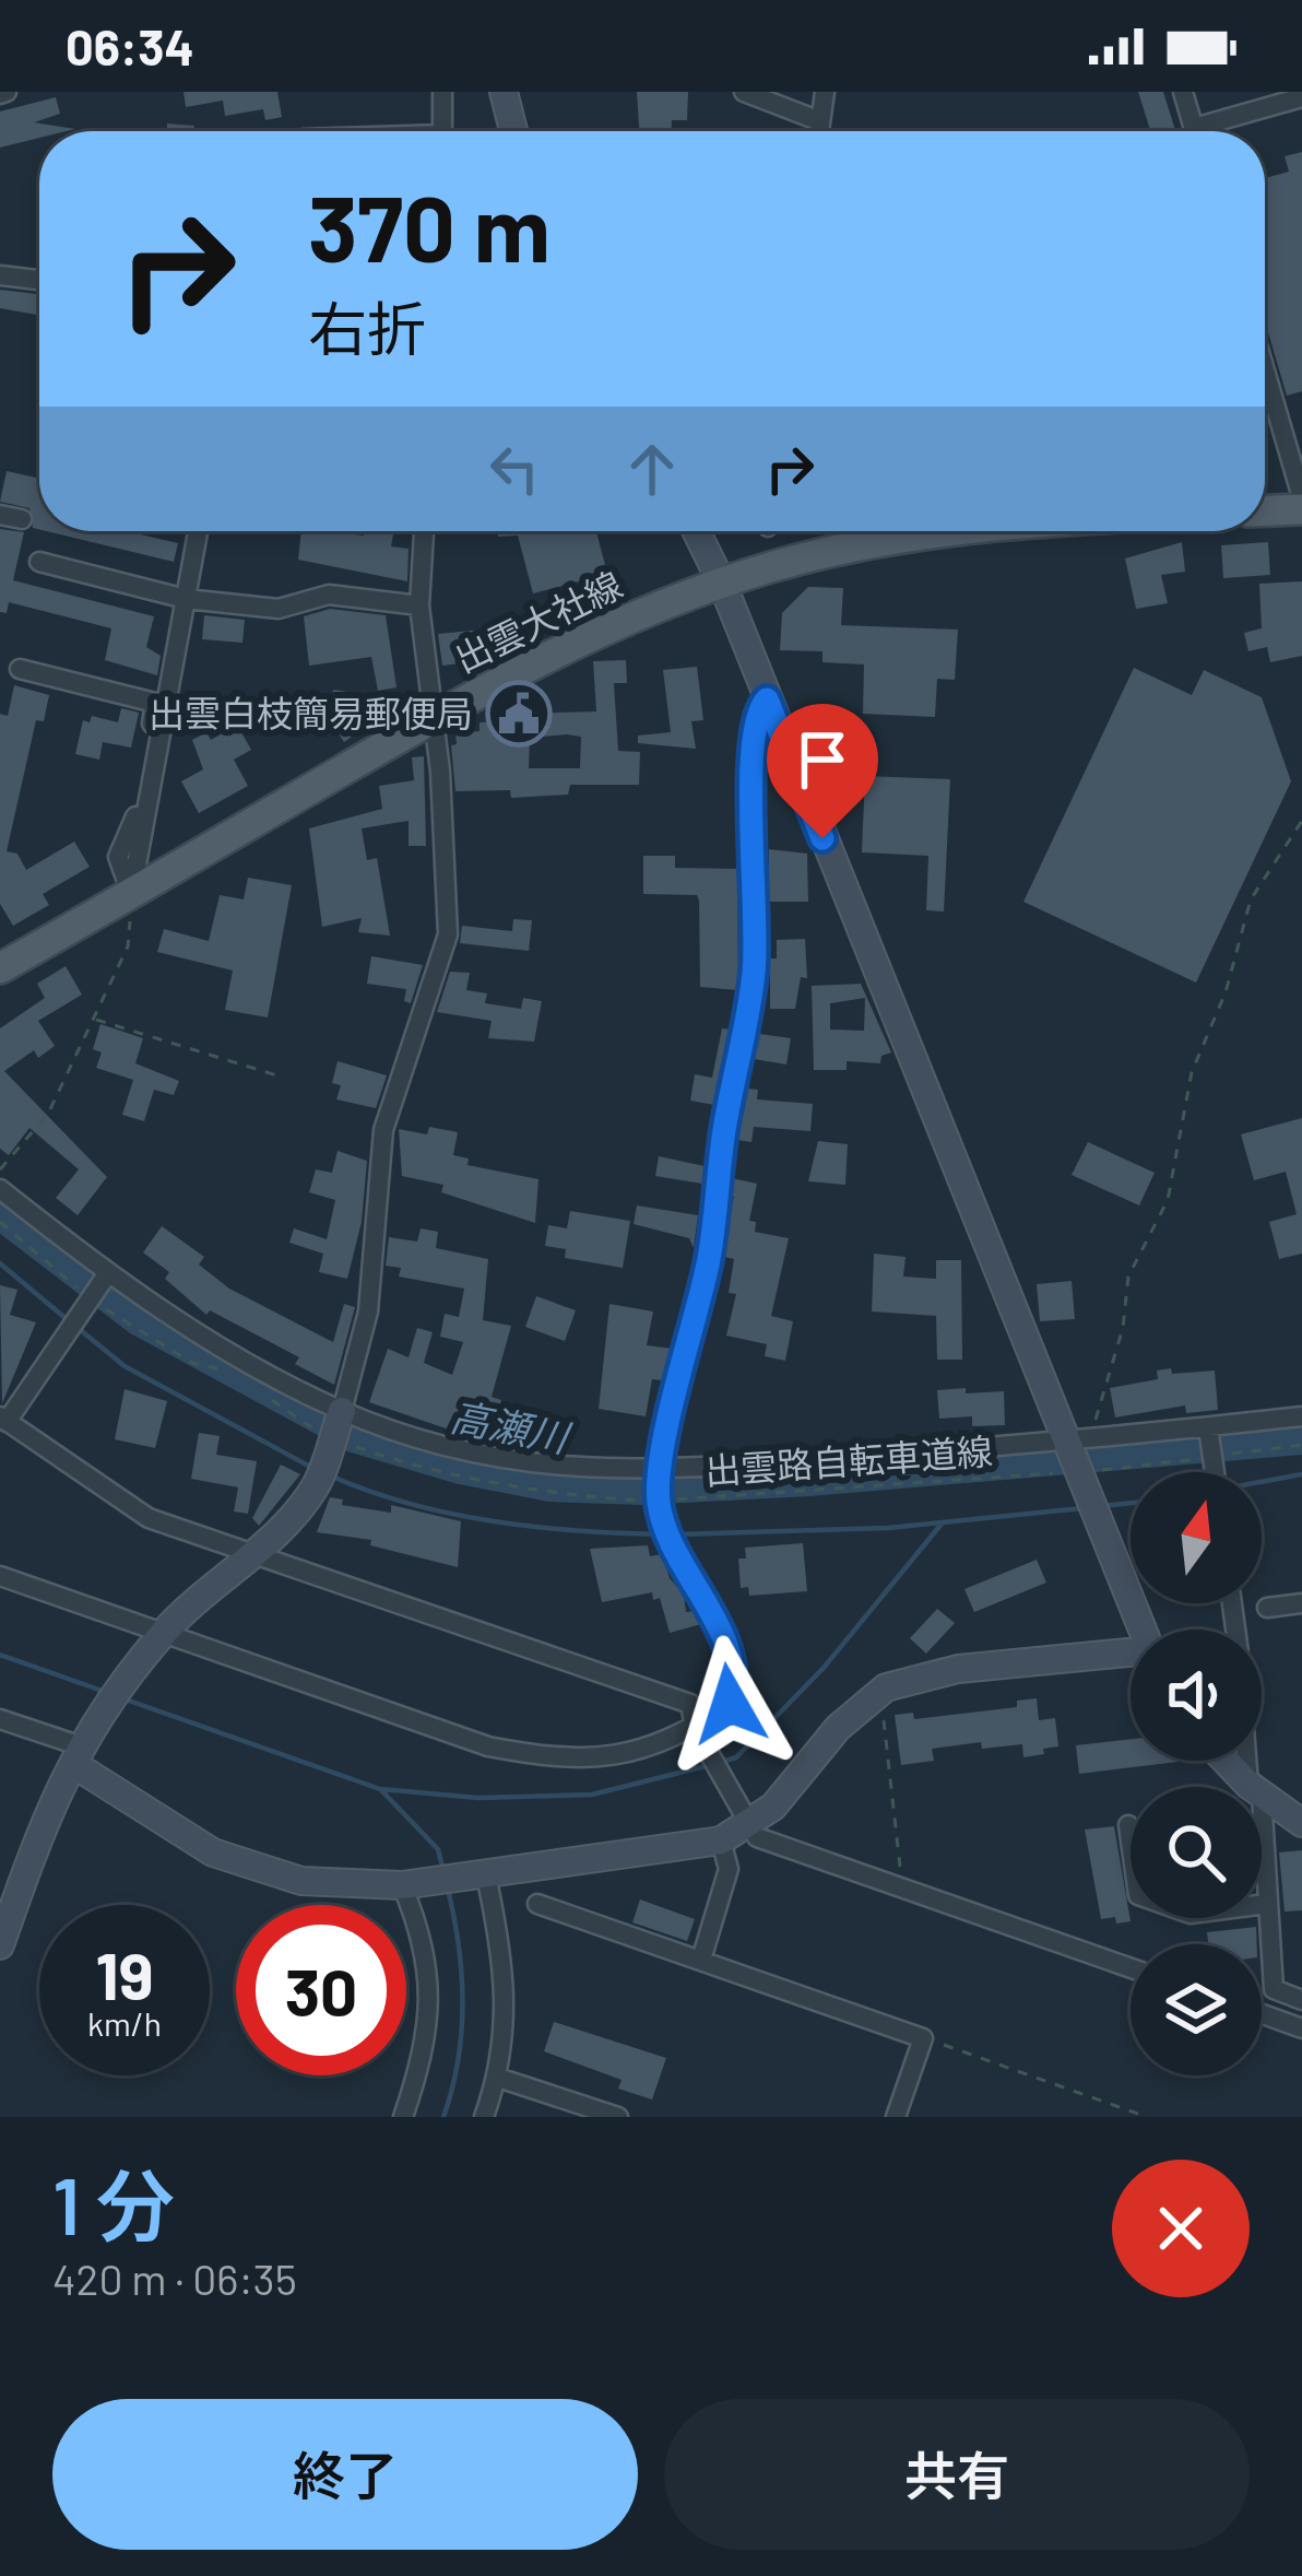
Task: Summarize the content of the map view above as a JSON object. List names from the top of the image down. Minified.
{"streets":{"main road":["出雲大社線"],"path":["出雲路自転車道線"]},"water":["高瀬川"],"places":{"public building":["出雲白枝簡易郵便局"]},"north":"top","page":{"status":"06:34","turn":["370 m","右折"],"speed":"19 km/h","limit":"30","heading":["1 分","420 m · 06:35"],"buttons":["終了","共有"]}}
